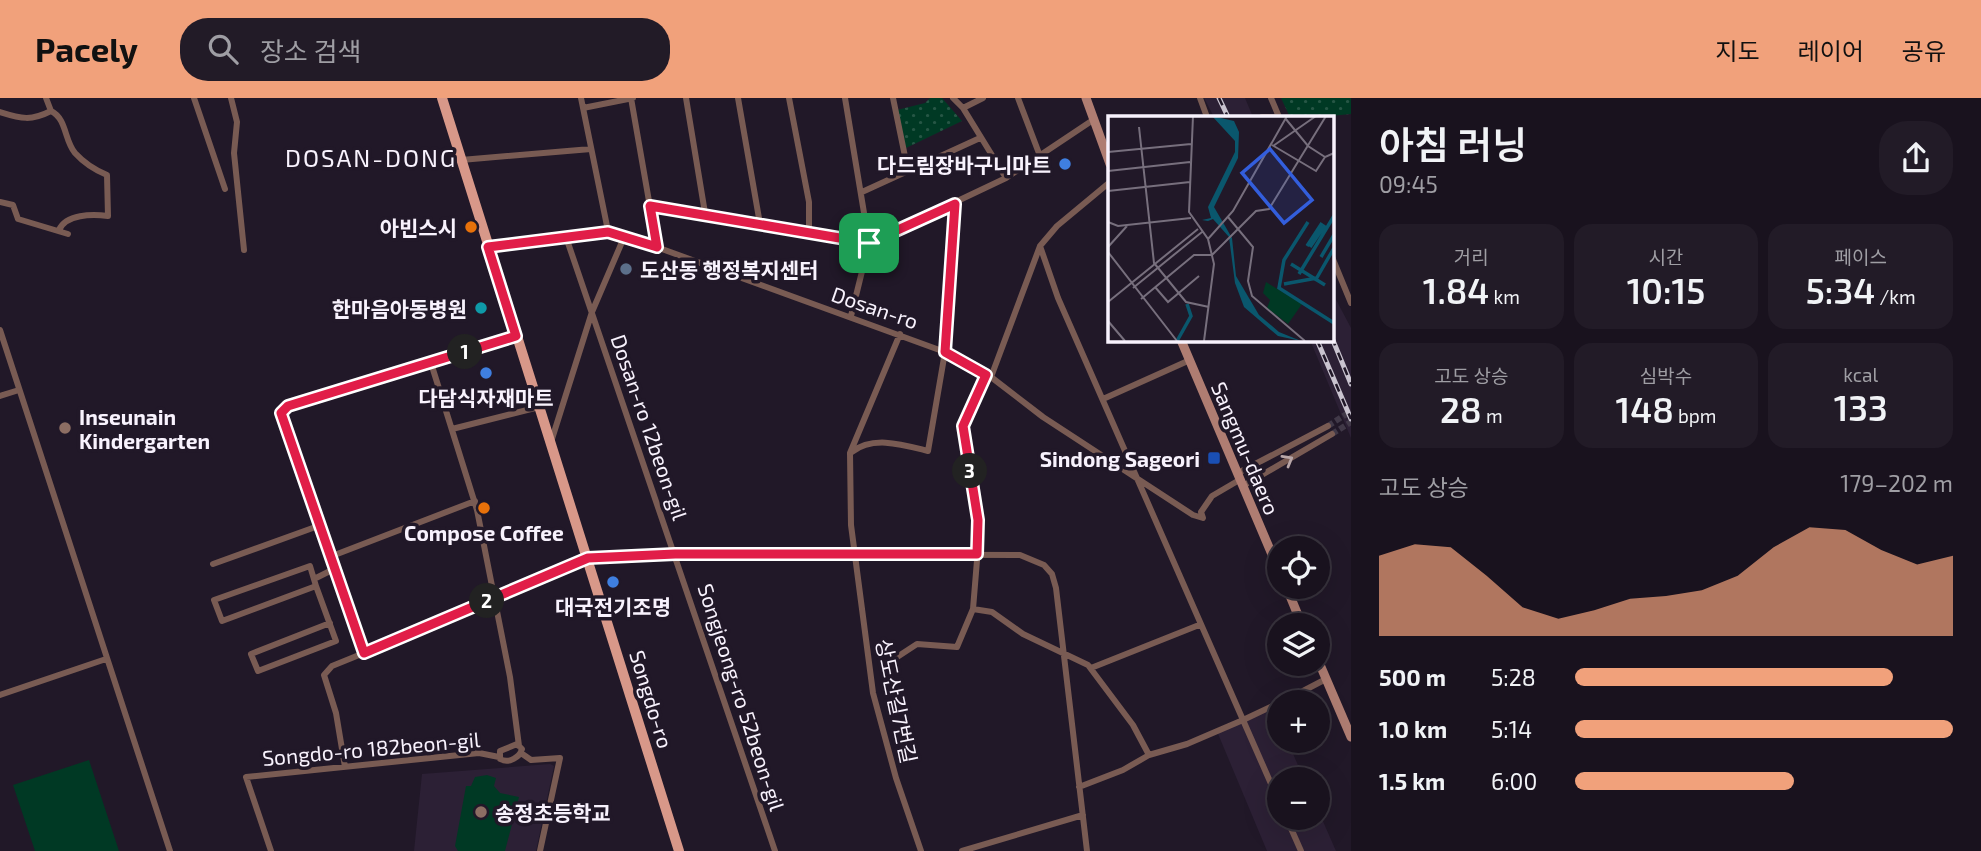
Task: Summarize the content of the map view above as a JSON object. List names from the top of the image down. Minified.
{"streets":{"main road":["Sangmu-daero","Songdo-ro"],"street":["Dosan-ro","Dosan-ro 12beon-gil","Songjeong-ro 52beon-gil","상도산길7번길","Songdo-ro 182beon-gil"]},"crossings":[["Dosan-ro","Dosan-ro 12beon-gil"],["Dosan-ro","Sangmu-daero"],["Dosan-ro","Songdo-ro"],["Dosan-ro 12beon-gil","Songjeong-ro 52beon-gil"],["Dosan-ro 12beon-gil","Songdo-ro"]],"districts":["DOSAN-DONG"],"places":{"other":["다드림장바구니마트","아빈스시","도산동 행정복지센터","한마음아동병원","다담식자재마트","Inseunain Kindergarten","Compose Coffee","대국전기조명","송정초등학교"],"transit":["Sindong Sageori"]},"page":{"header":"Pacely","search":"장소 검색","nav":["지도","레이어","공유"],"heading":["아침 러닝","09:45"],"stats":[["거리","1.84 km"],["시간","10:15"],["페이스","5:34 /km"],["고도 상승","28 m"],["심박수","148 bpm"],["kcal","133"]],"pins":["1","3","2"],"chart":["고도 상승","179–202 m"],"map_buttons":["+","−"],"list":[{"name":"500 m","note":"5:28"},{"name":"1.0 km","note":"5:14"},{"name":"1.5 km","note":"6:00"}]}}
